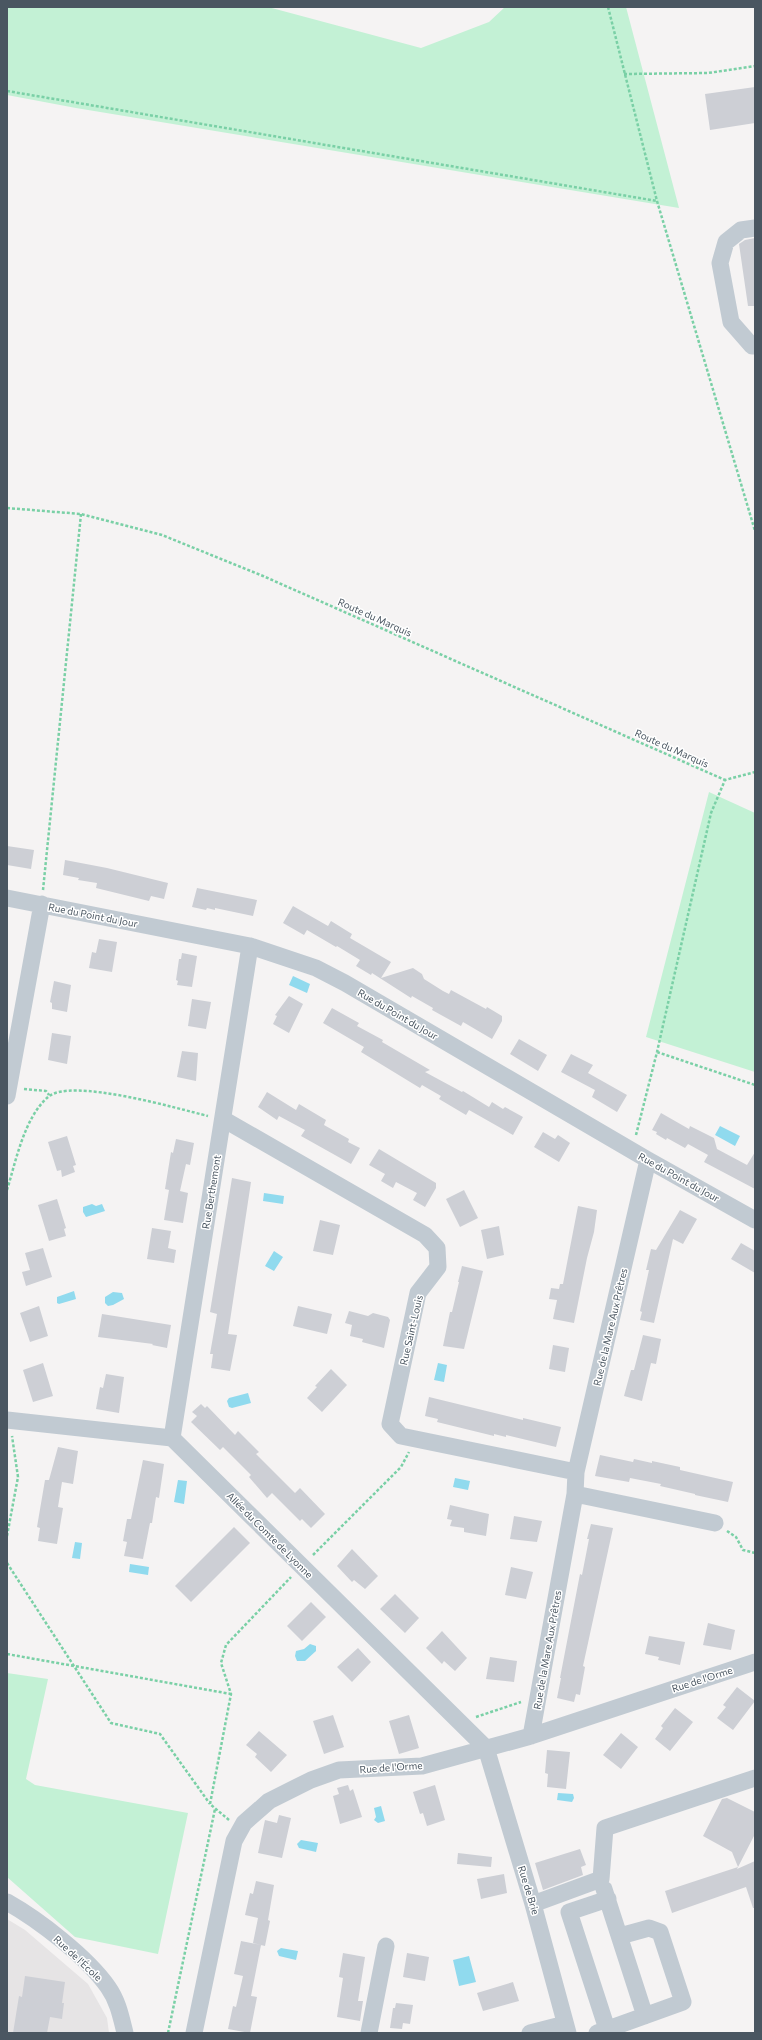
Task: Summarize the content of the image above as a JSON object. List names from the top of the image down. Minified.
{"streets":{"street":["Rue du Point du Jour","Rue Berthemont","Rue de la Mare Aux Prêtres","Rue Saint-Louis","Allée du Comte de Lyonne","Rue de l'Orme","Rue de Brie","Rue de l'École"],"path":["Route du Marquis"]},"crossings":[["Rue du Point du Jour","Rue Berthemont"],["Rue du Point du Jour","Rue de la Mare Aux Prêtres"],["Rue Berthemont","Rue Saint-Louis"],["Rue Berthemont","Allée du Comte de Lyonne"],["Rue de la Mare Aux Prêtres","Rue Saint-Louis"],["Rue de la Mare Aux Prêtres","Rue de l'Orme"],["Allée du Comte de Lyonne","Rue de l'Orme"],["Allée du Comte de Lyonne","Rue de Brie"],["Rue de l'Orme","Rue de Brie"]]}
